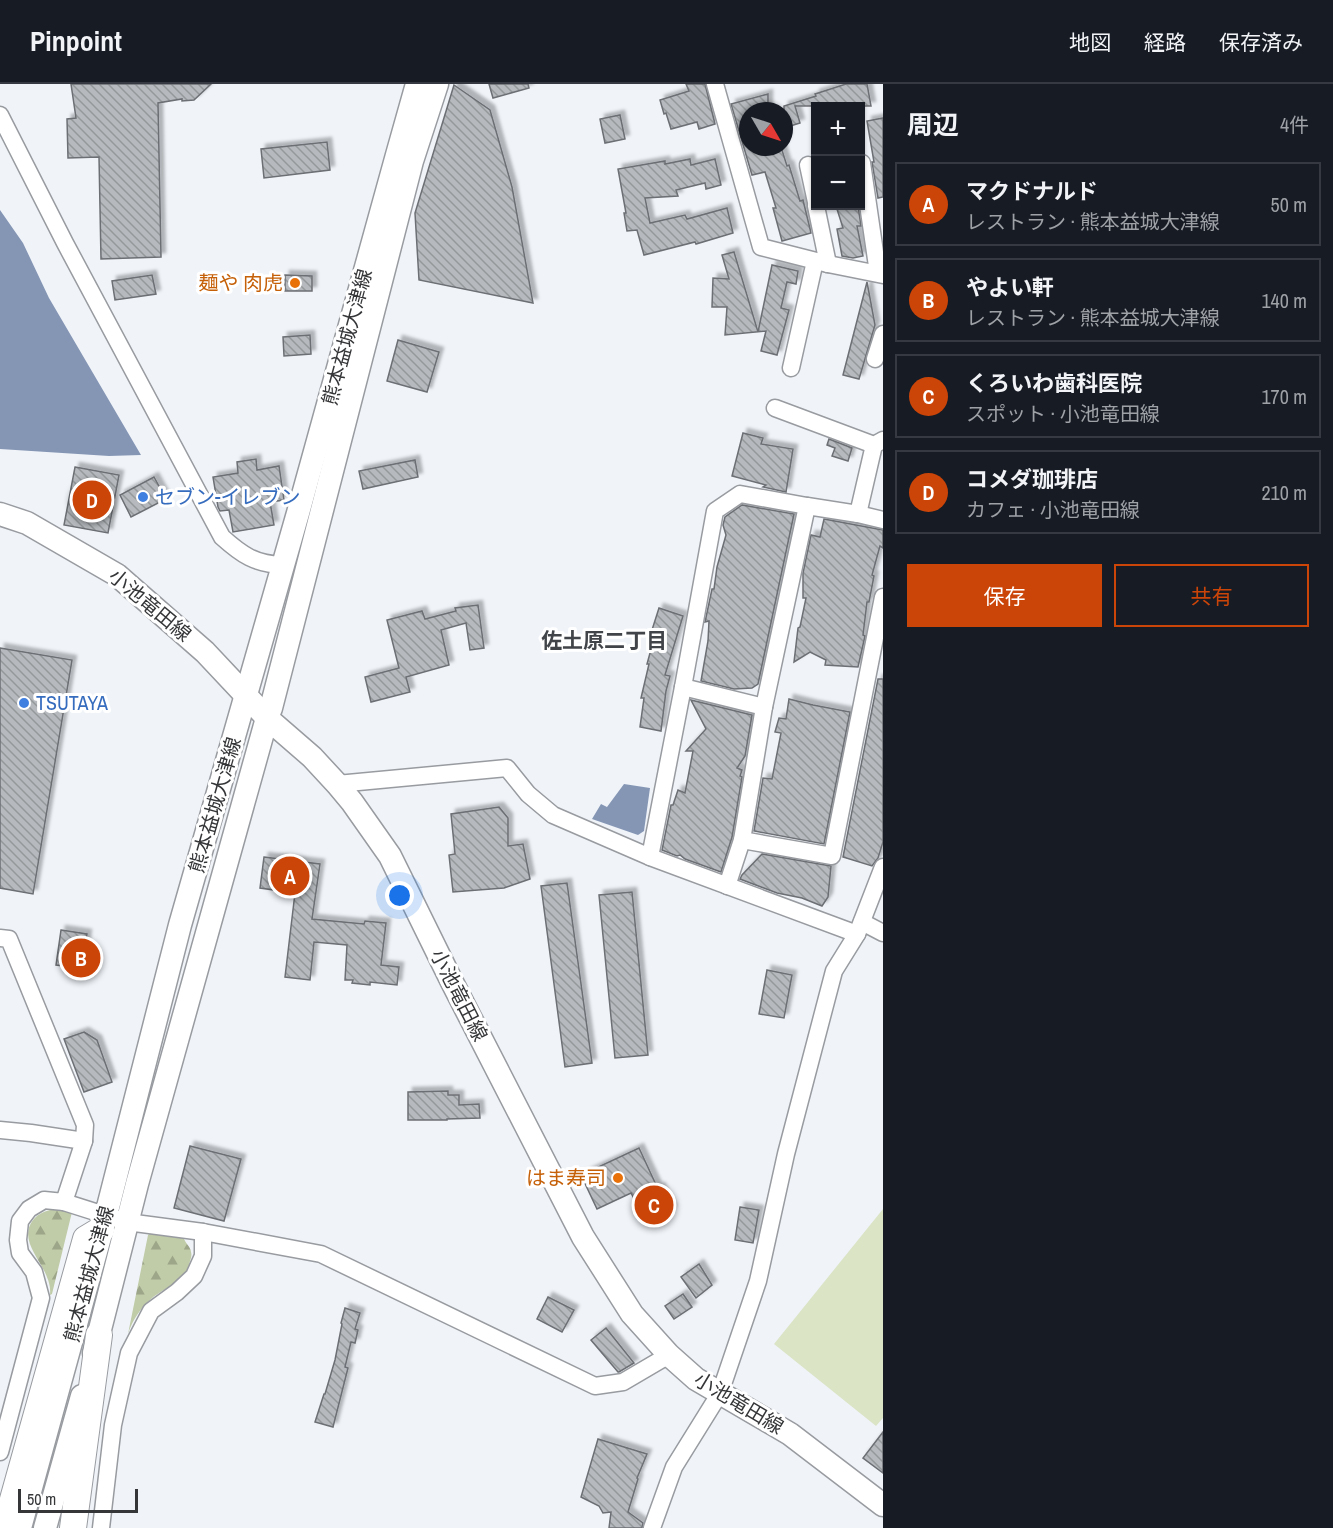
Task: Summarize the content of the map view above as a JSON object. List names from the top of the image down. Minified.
{"streets":{"main road":["熊本益城大津線","小池竜田線"]},"crossings":[["熊本益城大津線","小池竜田線"]],"districts":["佐土原二丁目"],"places":["麺や 肉虎","セブン-イレブン","TSUTAYA","はま寿司"],"scale_bar":"50 m","north":"bottom right","page":{"header":"Pinpoint","nav":["地図","経路","保存済み"],"heading":["周辺","4件"],"map_buttons":["+","−"],"list":[{"mark":"A","name":"マクドナルド","note":"レストラン · 熊本益城大津線","value":"50 m"},{"mark":"B","name":"やよい軒","note":"レストラン · 熊本益城大津線","value":"140 m"},{"mark":"C","name":"くろいわ歯科医院","note":"スポット · 小池竜田線","value":"170 m"},{"mark":"D","name":"コメダ珈琲店","note":"カフェ · 小池竜田線","value":"210 m"}],"pins":["D","A","B","C"],"buttons":["保存","共有"],"scale":"50 m"}}
